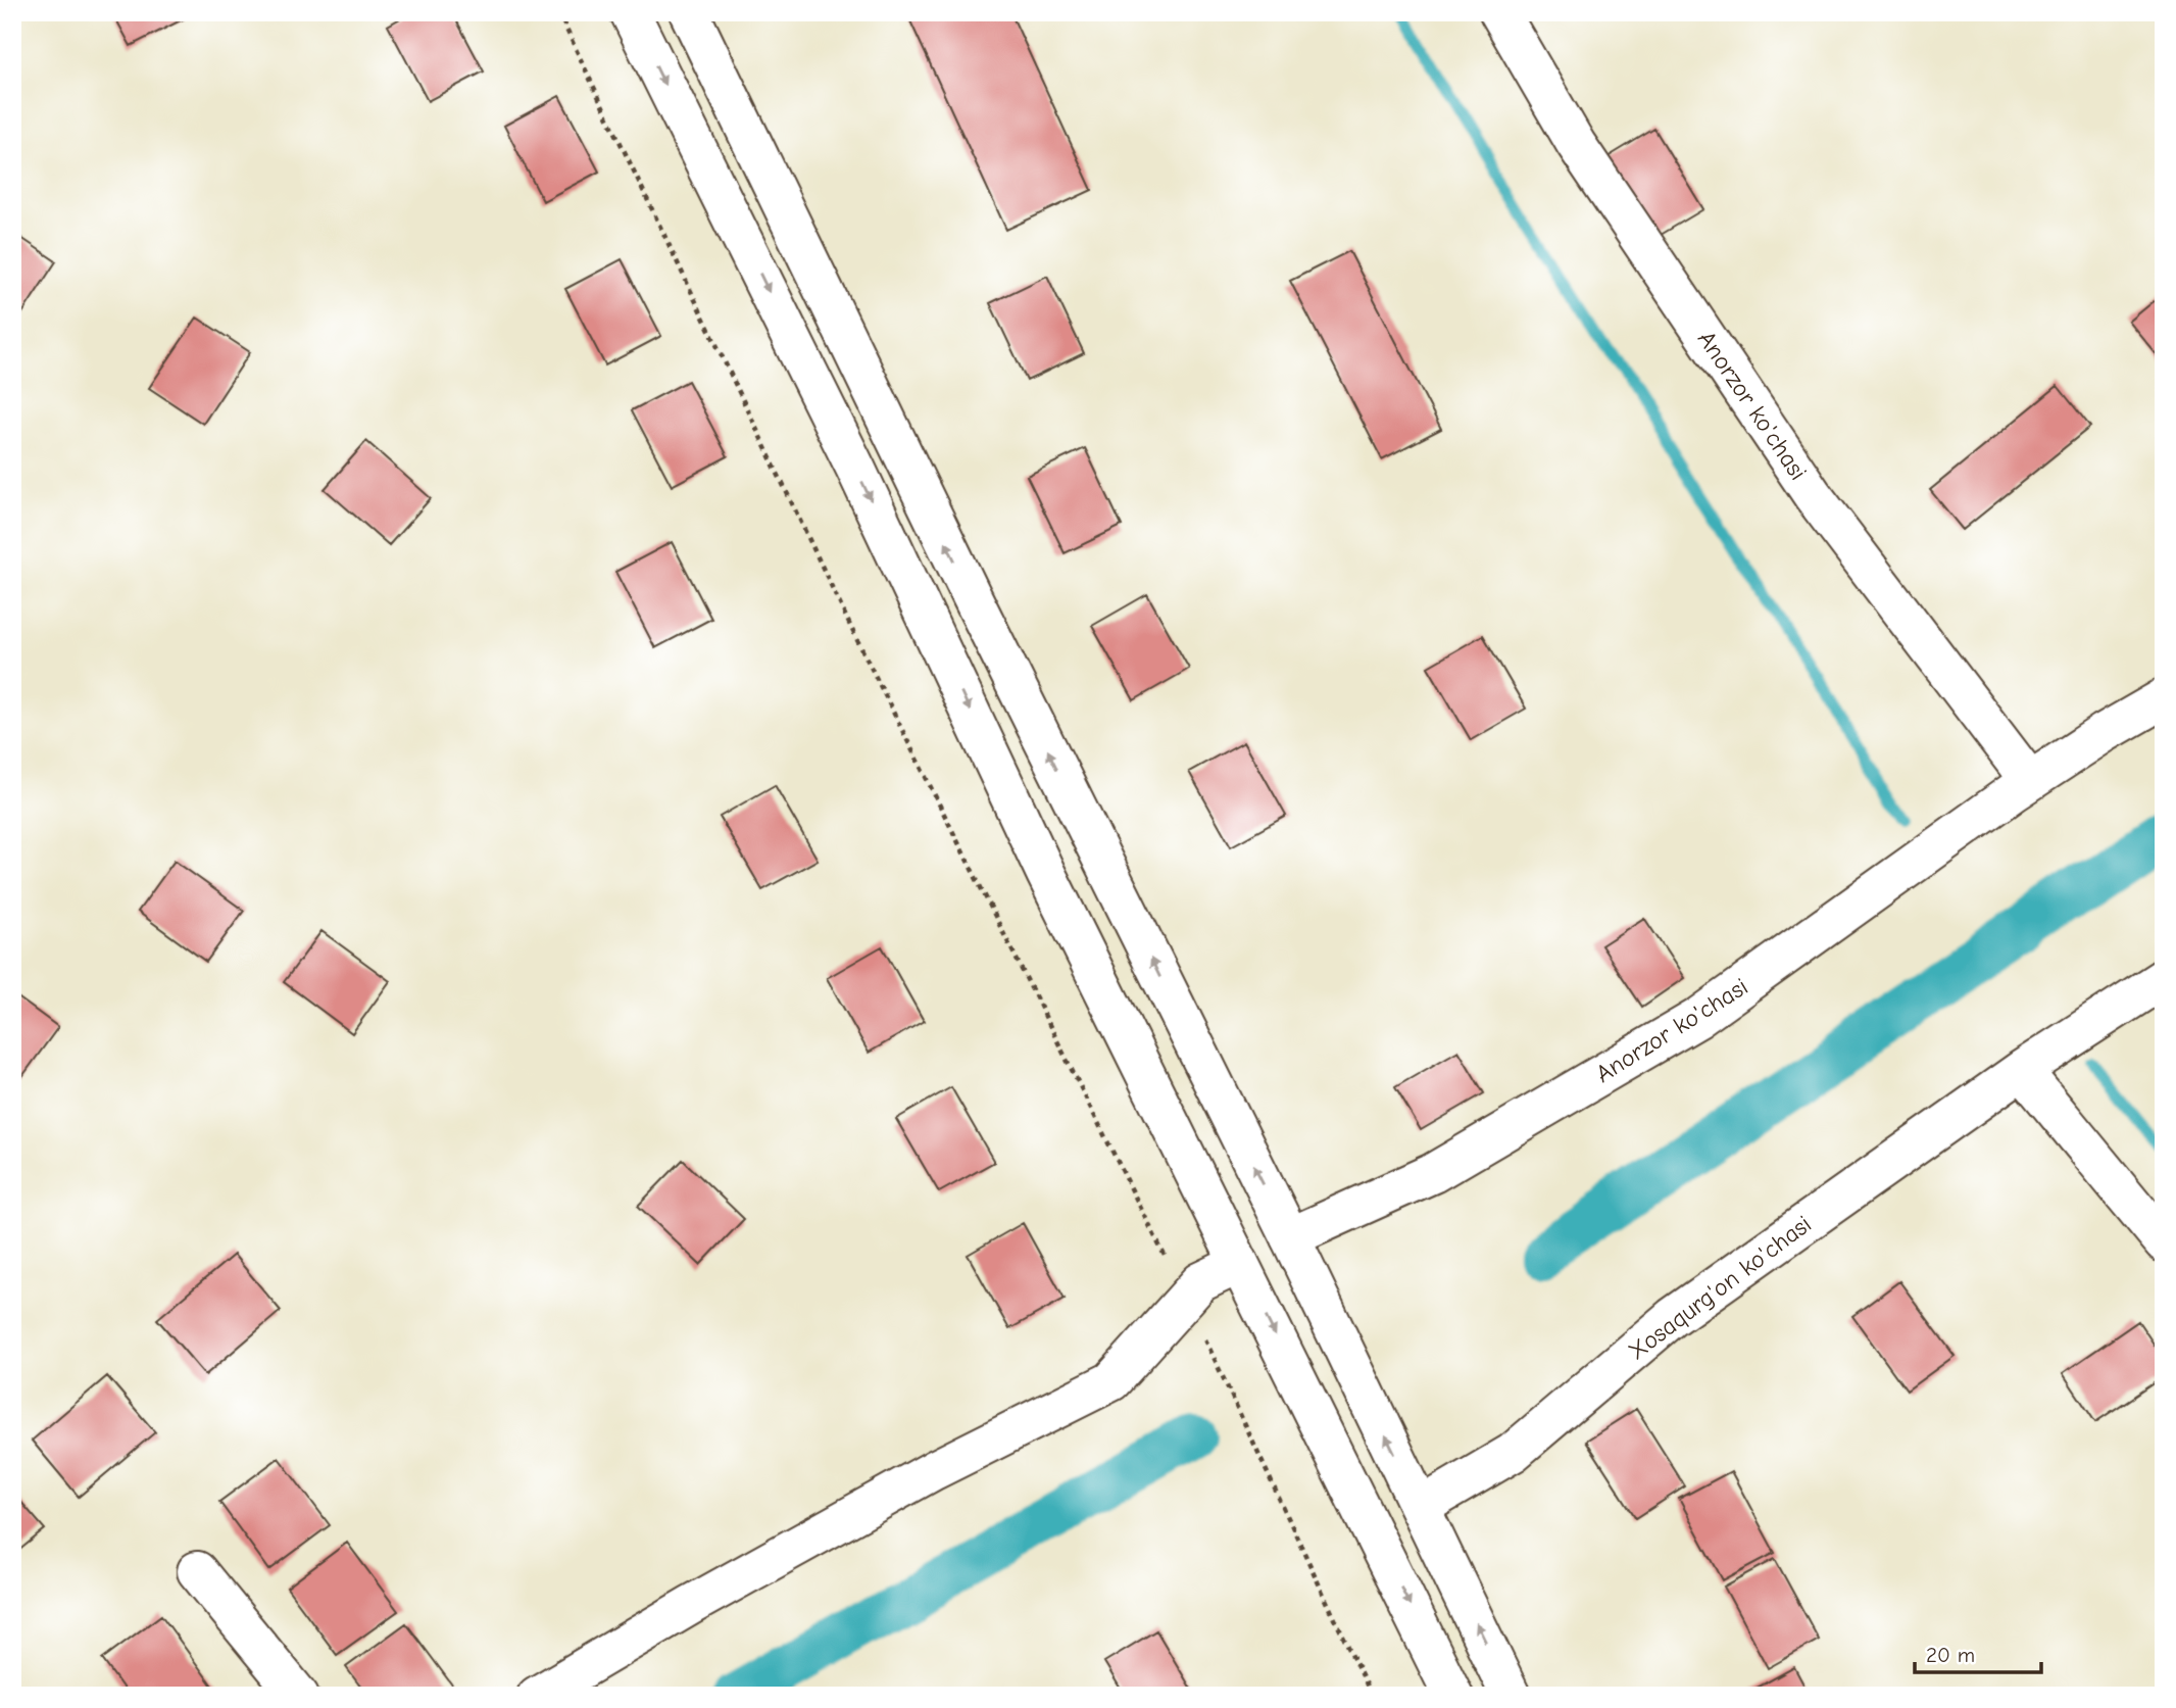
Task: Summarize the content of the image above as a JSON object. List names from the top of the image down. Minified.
{"streets":{"main road":["Anorzor ko'chasi","Xosaqurg'on ko'chasi"]},"scale_bar":"20 m"}
